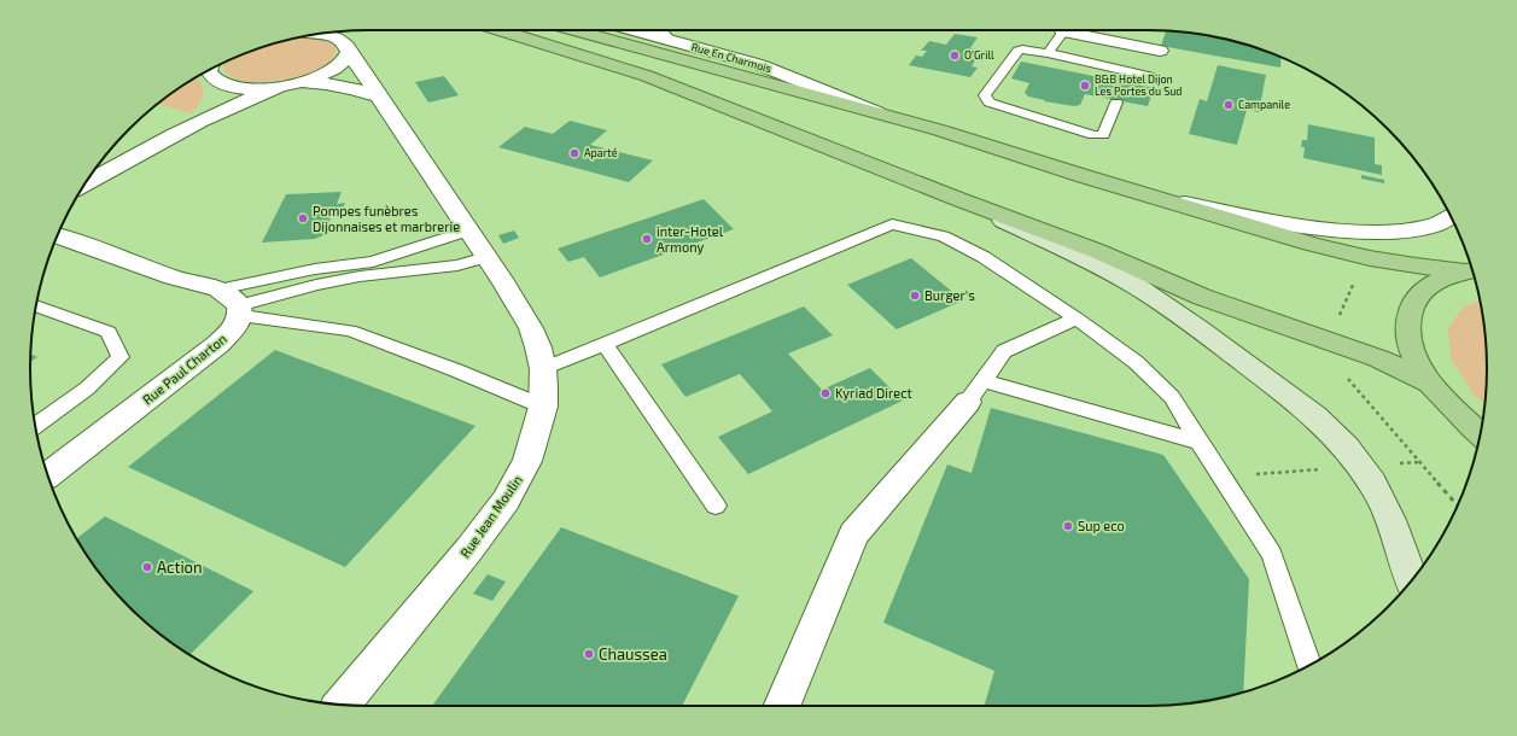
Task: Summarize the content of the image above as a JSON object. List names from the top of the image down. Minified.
{"streets":{"street":["Rue En Charmois","Rue Paul Charton","Rue Jean Moulin"]},"places":["O'Grill","B&B Hotel Dijon Les Portes du Sud","Campanile","Aparté","Pompes funèbres Dijonnaises et marbrerie","inter-Hotel Armony","Burger's","Kyriad Direct","Sup eco","Action","Chaussea"]}
